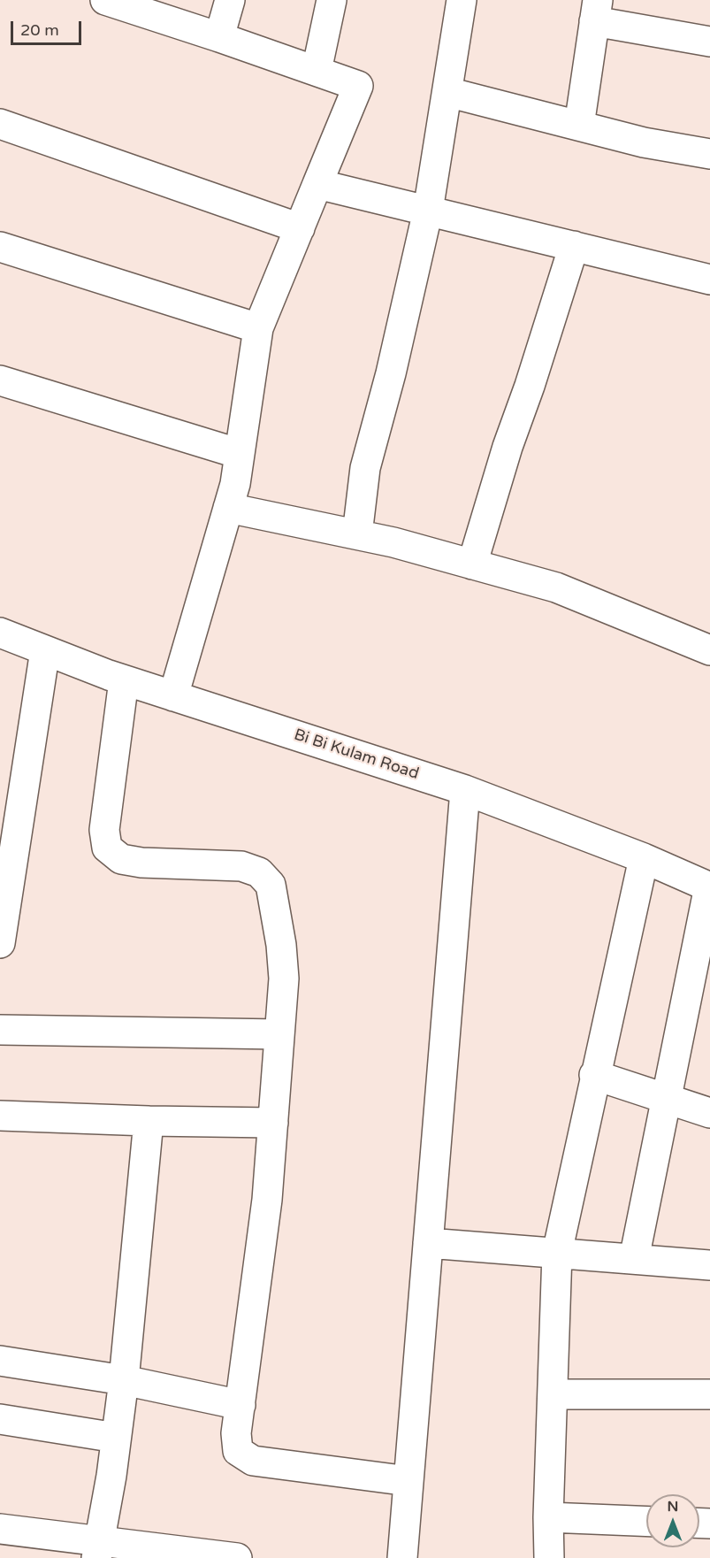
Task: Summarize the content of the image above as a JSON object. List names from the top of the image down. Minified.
{"streets":{"street":["Bi Bi Kulam Road"]},"scale_bar":"20 m","north":"top"}
